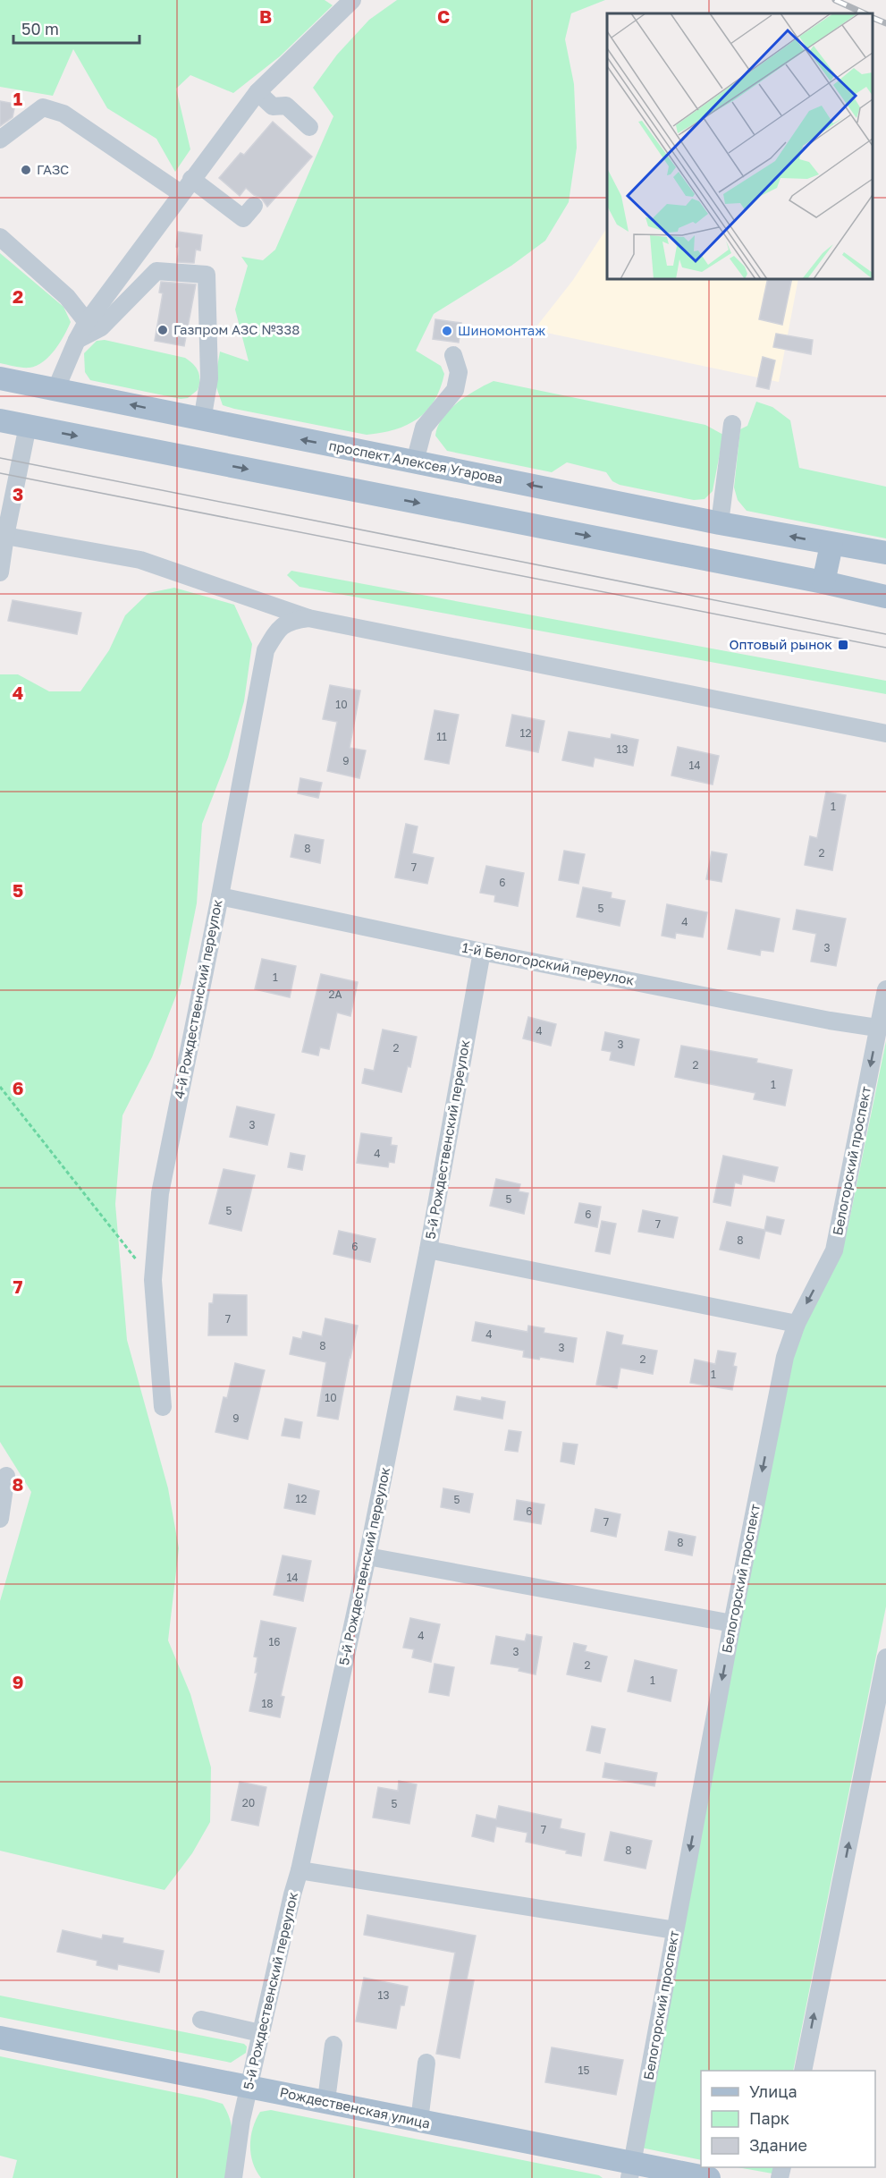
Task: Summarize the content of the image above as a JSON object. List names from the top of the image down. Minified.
{"streets":{"main road":["проспект Алексея Угарова","Рождественская улица"],"street":["1-й Белогорский переулок","4-й Рождественский переулок","5-й Рождественский переулок","Белогорский проспект"]},"crossings":[["1-й Белогорский переулок","4-й Рождественский переулок"],["1-й Белогорский переулок","5-й Рождественский переулок"],["1-й Белогорский переулок","Белогорский проспект"],["5-й Рождественский переулок","Рождественская улица"],["Белогорский проспект","Рождественская улица"]],"one_way":["Белогорский проспект"],"places":{"other":["ГАЗС","Газпром АЗС №338","Шиномонтаж"],"transit":["Оптовый рынок"]},"house_numbers":["10","12","11","13","9","14","1","8","2","7","6","5","4","3","1","2А","4","3","2","2","1","3","4","5","5","6","7","8","6","7","4","8","3","2","1","10","9","12","5","6","7","8","14","4","16","3","2","1","18","20","5","7","8","13","15"],"legend":["Улица","Парк","Здание"],"scale_bar":"50 m","grid":{"columns":["B","C"],"rows":["1","2","3","4","5","6","7","8","9"]}}
